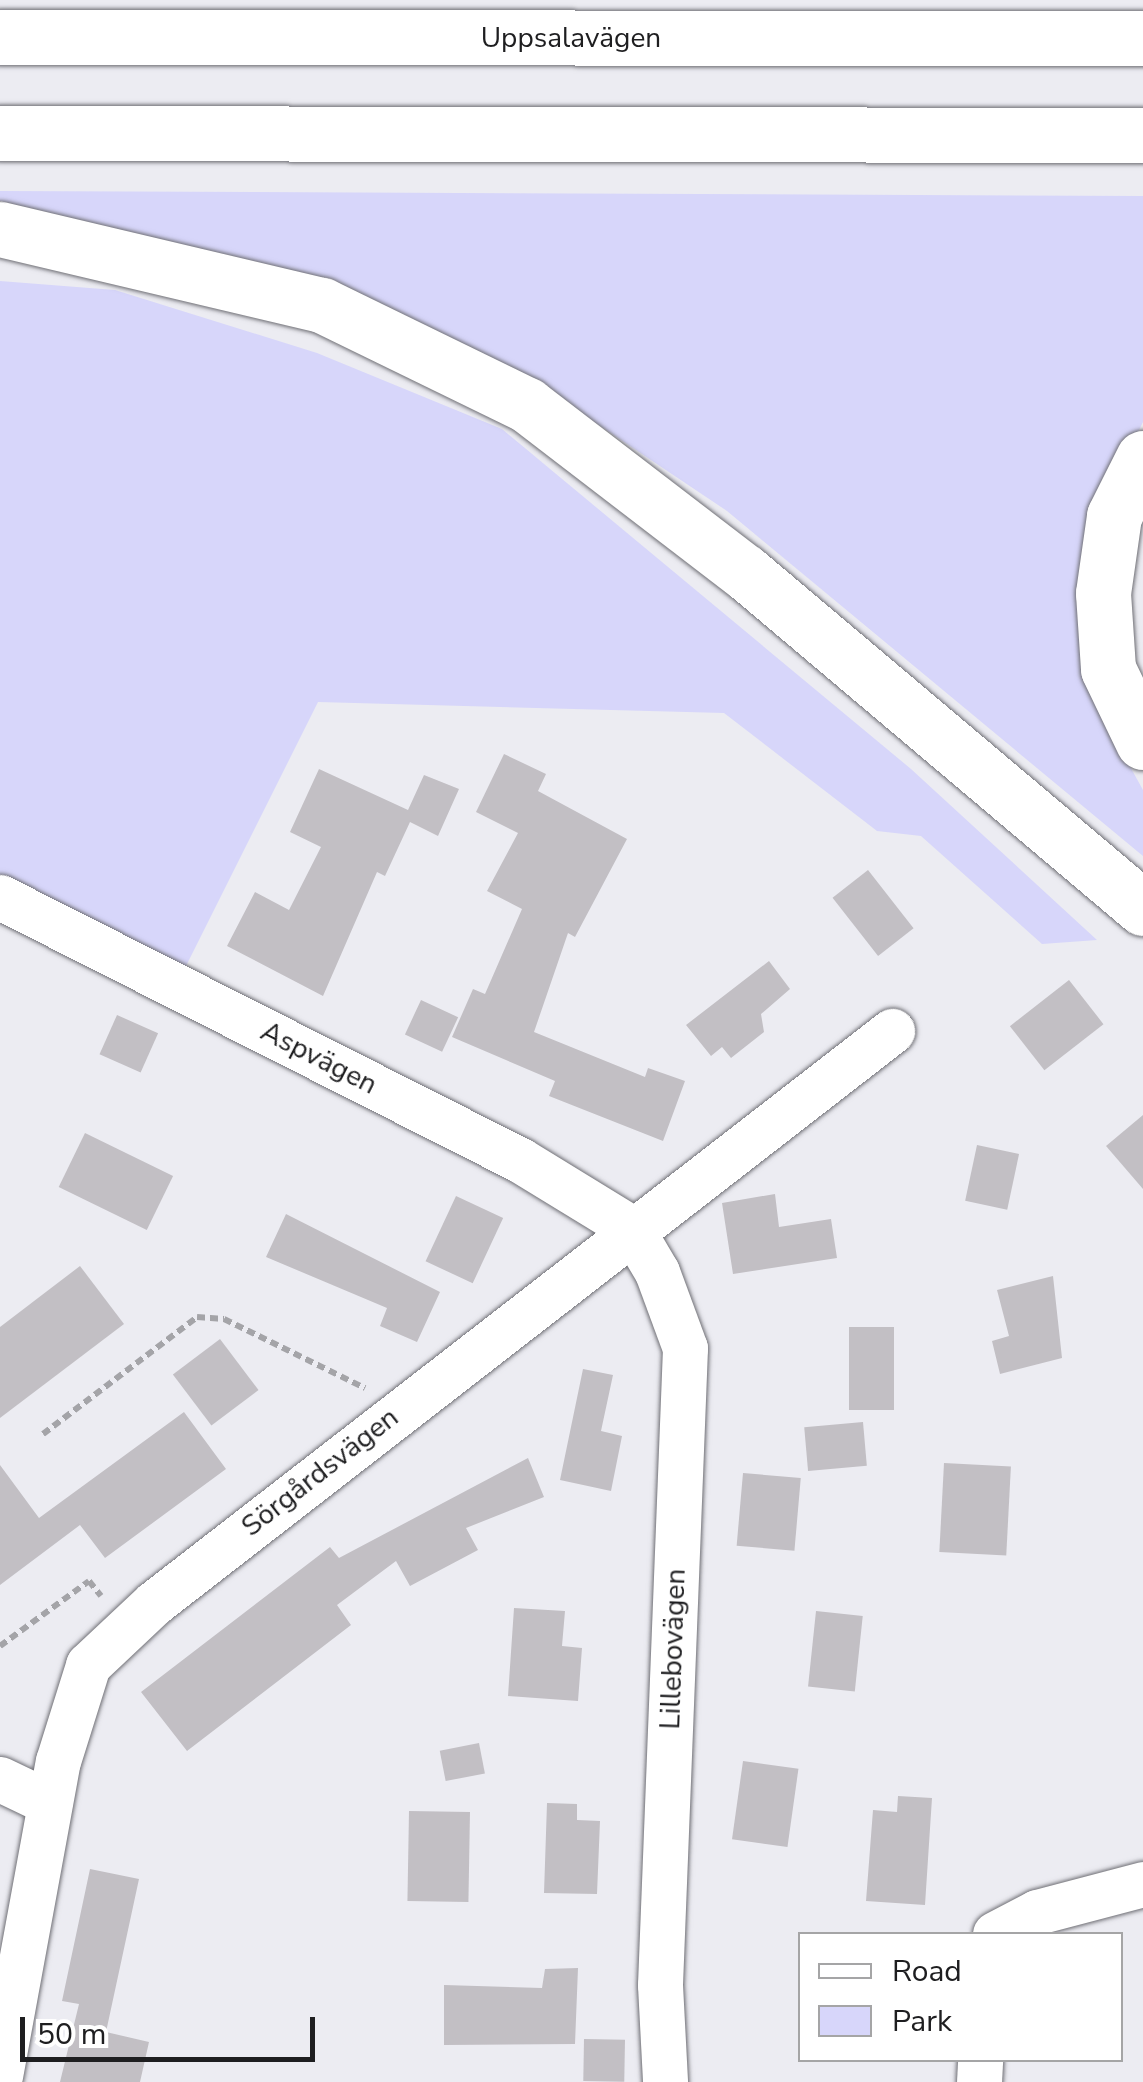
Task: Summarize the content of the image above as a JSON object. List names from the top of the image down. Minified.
{"streets":{"highway":["Uppsalavägen"],"street":["Aspvägen","Sörgårdsvägen","Lillebovägen"]},"crossings":[["Aspvägen","Sörgårdsvägen"],["Aspvägen","Lillebovägen"],["Sörgårdsvägen","Lillebovägen"]],"legend":["Road","Park"],"scale_bar":"50 m"}
